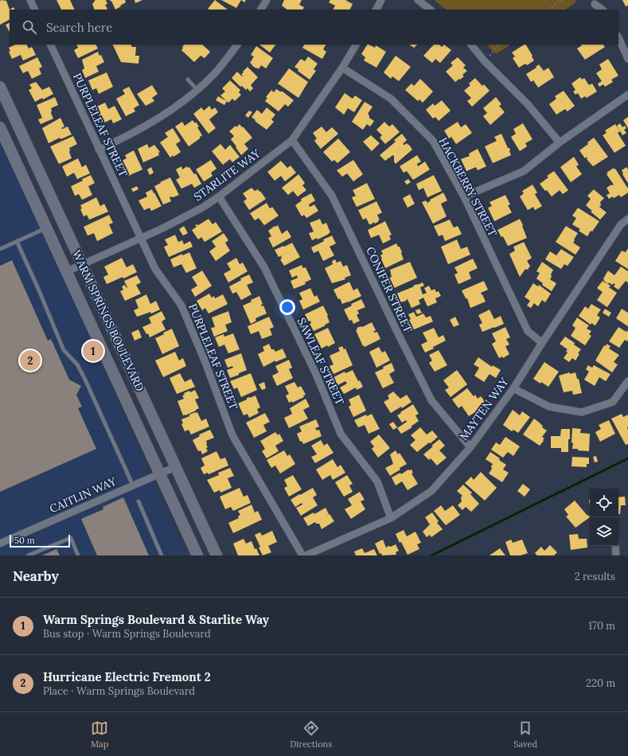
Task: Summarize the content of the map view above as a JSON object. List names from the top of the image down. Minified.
{"streets":{"main road":["WARM SPRINGS BOULEVARD"],"street":["PURPLELEAF STREET","STARLITE WAY","HACKBERRY STREET","CONIFER STREET","SAWLEAF STREET","MAYTEN WAY","CAITLIN WAY"]},"crossings":[["PURPLELEAF STREET","STARLITE WAY"],["STARLITE WAY","HACKBERRY STREET"],["STARLITE WAY","CONIFER STREET"],["STARLITE WAY","WARM SPRINGS BOULEVARD"],["STARLITE WAY","SAWLEAF STREET"],["HACKBERRY STREET","MAYTEN WAY"],["CONIFER STREET","MAYTEN WAY"],["WARM SPRINGS BOULEVARD","CAITLIN WAY"],["SAWLEAF STREET","MAYTEN WAY"]],"scale_bar":"50 m","page":{"search":"Search here","pins":["1","2"],"scale":"50 m","heading":["Nearby","2 results"],"list":[{"mark":"1","name":"Warm Springs Boulevard & Starlite Way","note":"Bus stop · Warm Springs Boulevard","value":"170 m"},{"mark":"2","name":"Hurricane Electric Fremont 2","note":"Place · Warm Springs Boulevard","value":"220 m"}],"nav":["Map","Directions","Saved"]}}
